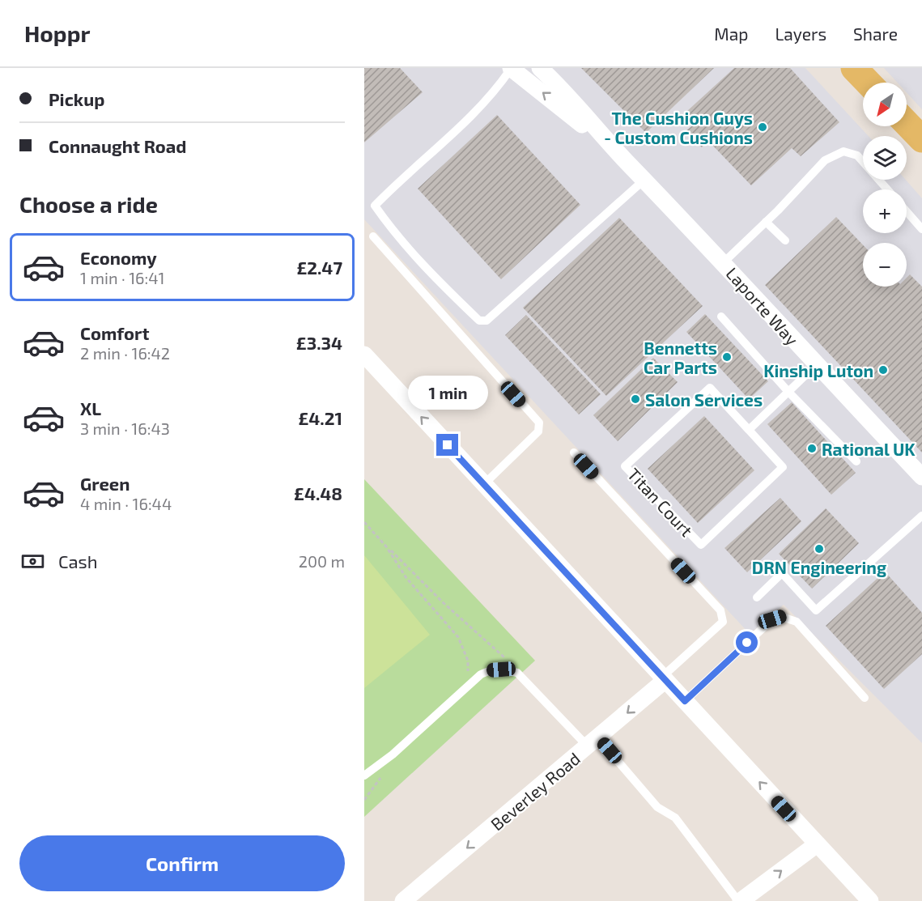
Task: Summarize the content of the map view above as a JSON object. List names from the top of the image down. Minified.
{"streets":{"street":["Laporte Way","Beverley Road"],"lane":["Titan Court"]},"one_way":["Beverley Road"],"places":["The Cushion Guys - Custom Cushions","Bennetts Car Parts","Kinship Luton","Salon Services","Rational UK","DRN Engineering"],"north":"bottom left","page":{"header":"Hoppr","nav":["Map","Layers","Share"],"banner":["Pickup","Connaught Road"],"map_buttons":["+","−"],"heading":"Choose a ride","list":[{"name":"Economy","note":"1 min · 16:41","value":"£2.47"},{"name":"Comfort","note":"2 min · 16:42","value":"£3.34"},{"name":"XL","note":"3 min · 16:43","value":"£4.21"},{"name":"Green","note":"4 min · 16:44","value":"£4.48"}],"bubble":"1 min","pay":["Cash","200 m"],"buttons":"Confirm"}}
